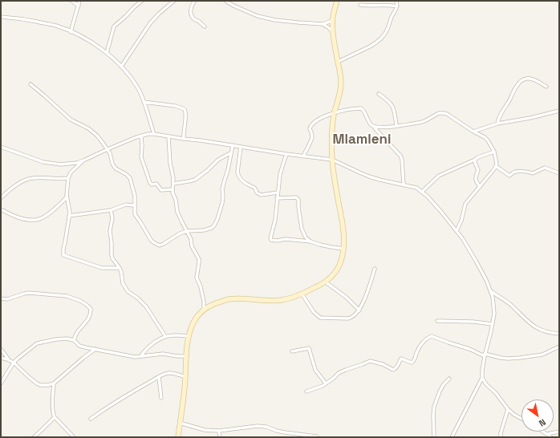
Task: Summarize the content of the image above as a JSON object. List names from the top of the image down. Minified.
{"districts":["Mlamleni"],"north":"bottom right"}
